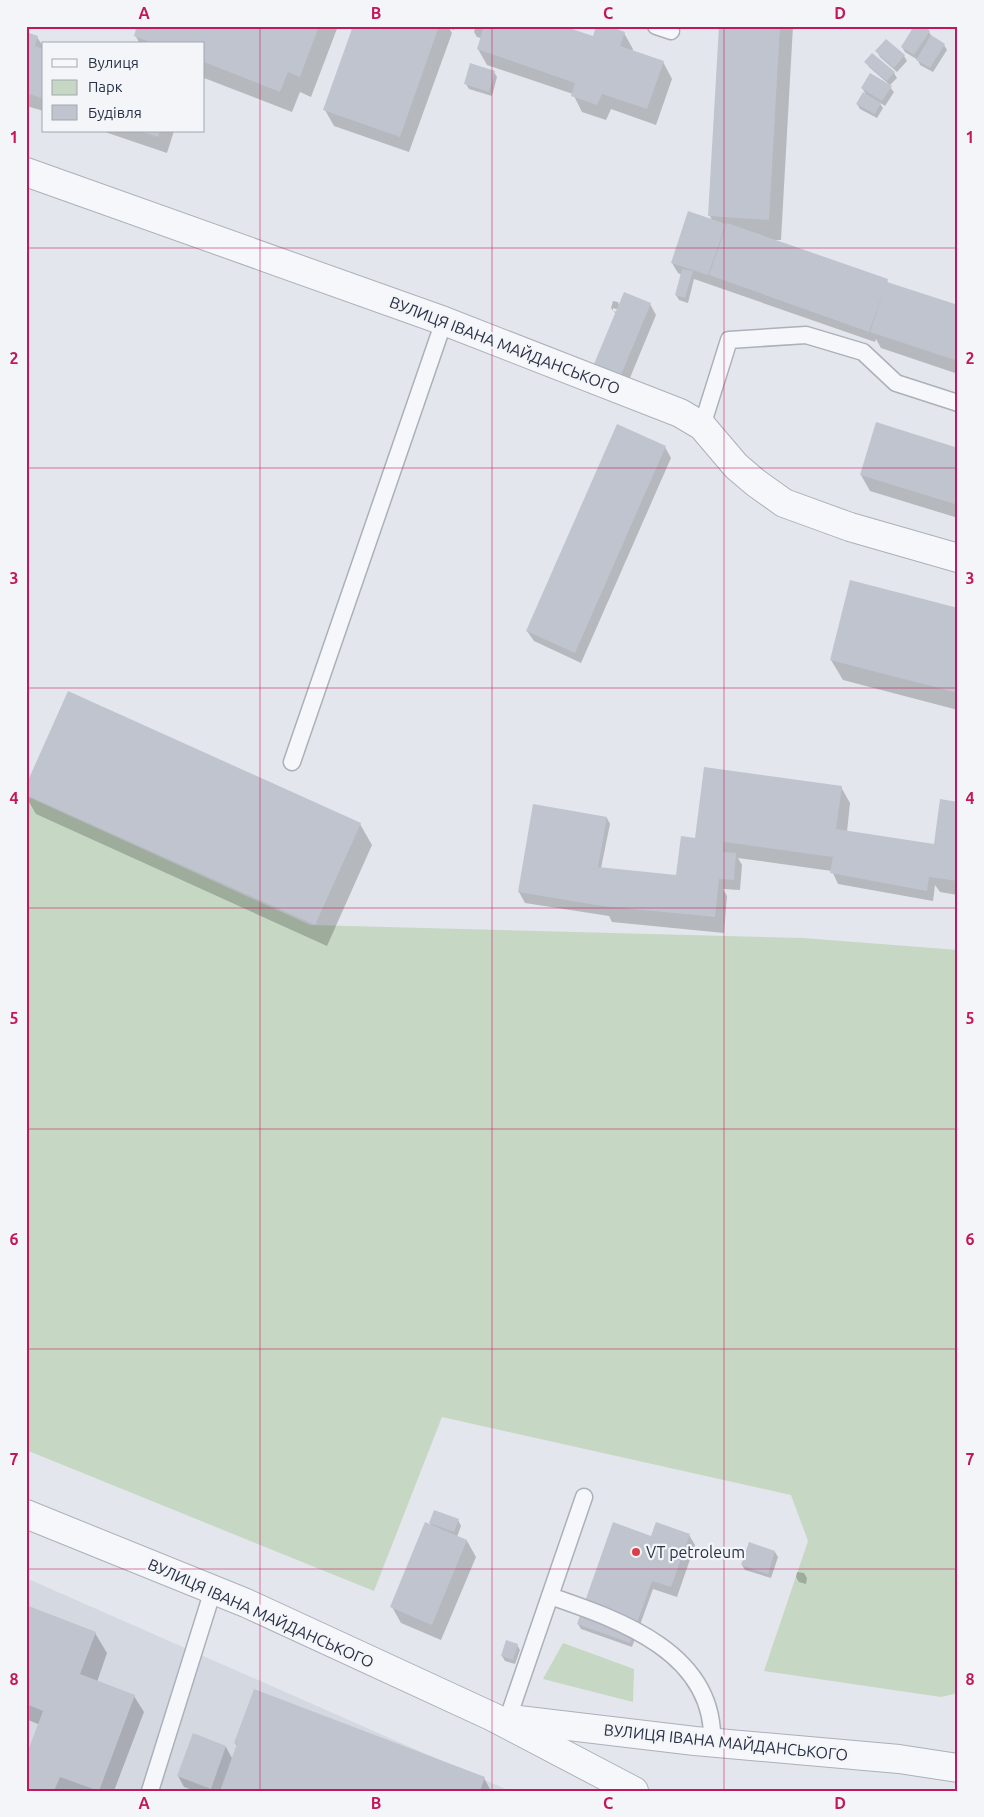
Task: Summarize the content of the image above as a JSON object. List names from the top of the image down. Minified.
{"streets":{"street":["ВУЛИЦЯ ІВАНА МАЙДАНСЬКОГО"]},"places":["VT petroleum"],"legend":["Вулиця","Парк","Будівля"],"grid":{"columns":["A","B","C","D"],"rows":["1","2","3","4","5","6","7","8"]}}
